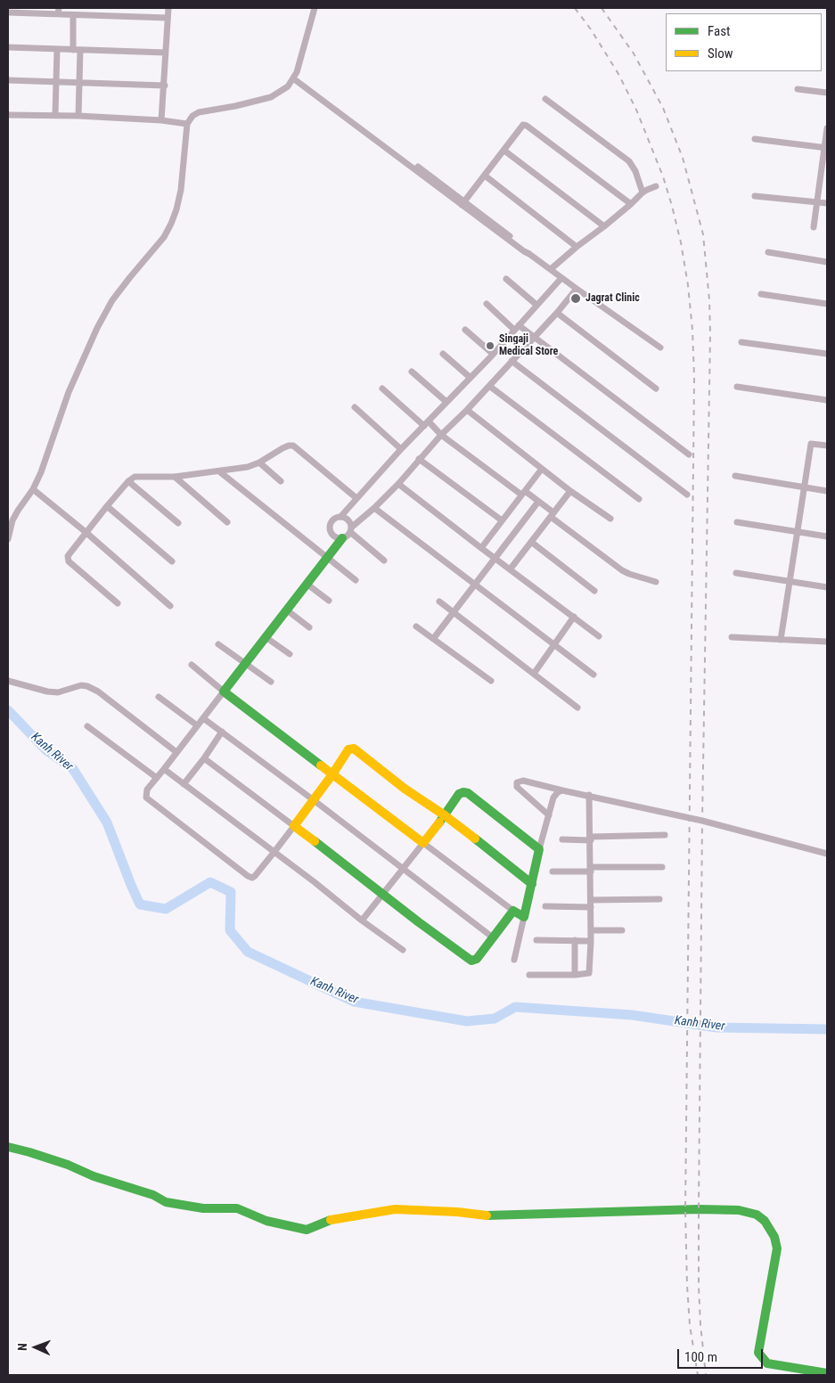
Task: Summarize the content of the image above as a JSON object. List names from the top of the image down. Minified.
{"water":["Kanh River"],"places":["Jagrat Clinic","Singaji Medical Store"],"legend":["Fast","Slow"],"scale_bar":"100 m","north":"left"}
